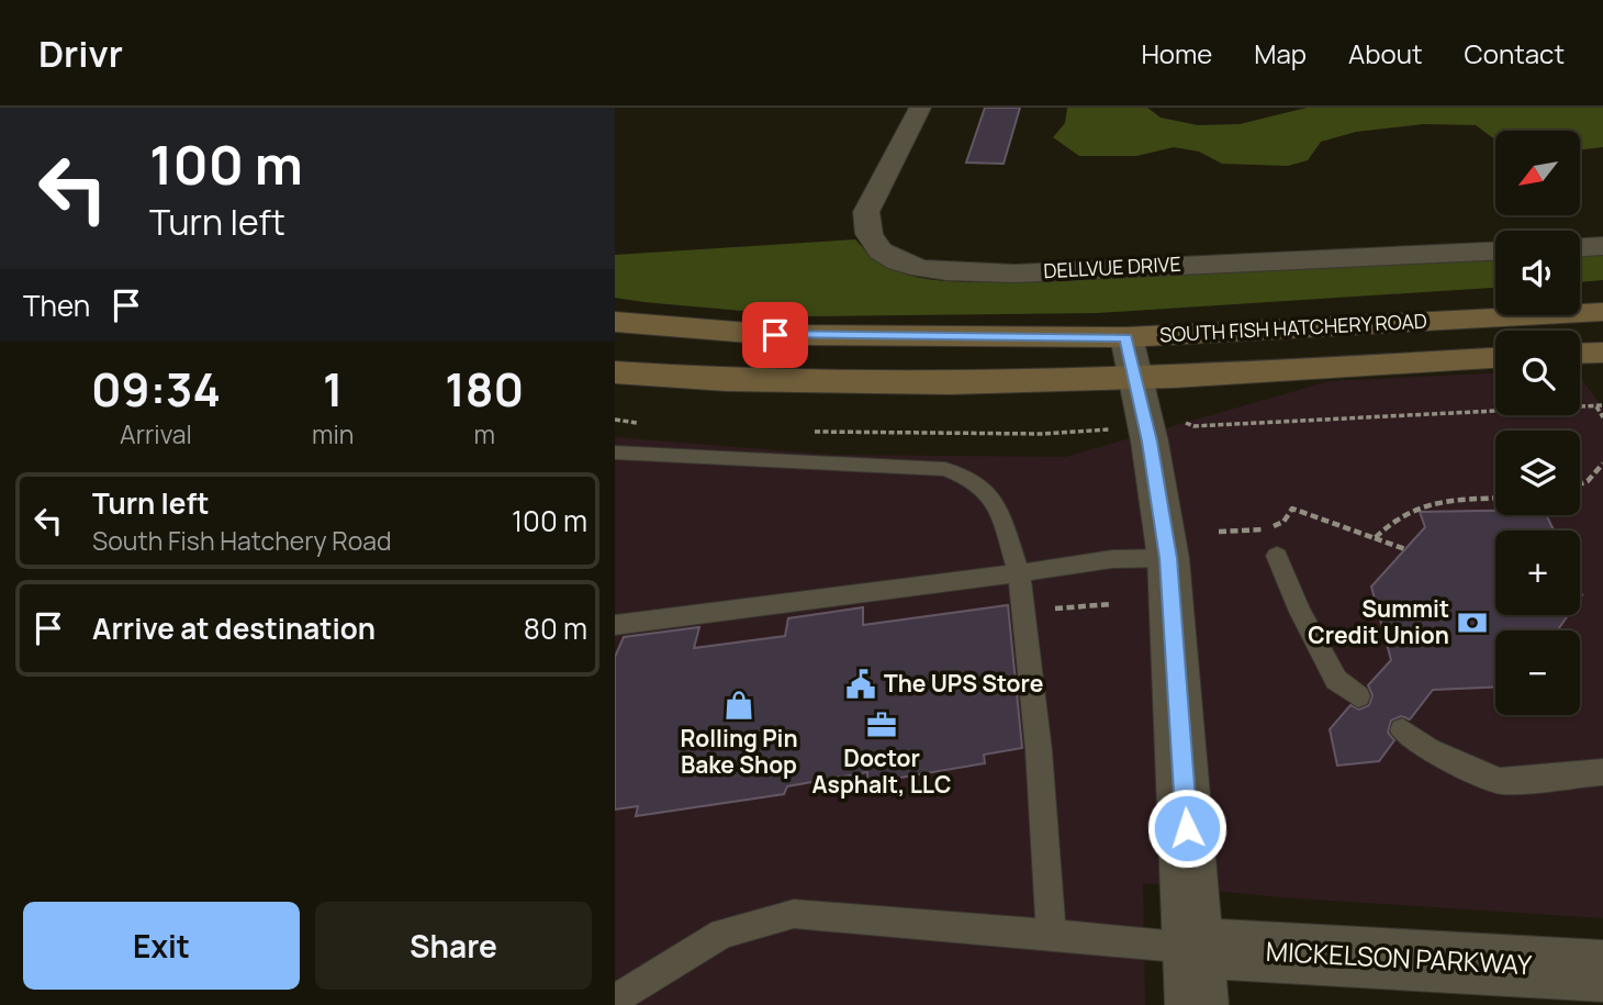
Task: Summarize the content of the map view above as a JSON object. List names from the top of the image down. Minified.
{"streets":{"main road":["SOUTH FISH HATCHERY ROAD"],"street":["DELLVUE DRIVE","MICKELSON PARKWAY"]},"places":{"bank":["Summit Credit Union"],"public building":["The UPS Store"],"shop":["Rolling Pin Bake Shop"],"office":["Doctor Asphalt, LLC"]},"north":"bottom left","page":{"header":"Drivr","nav":["Home","Map","About","Contact"],"turn":["100 m","Turn left"],"map_buttons":["+","−"],"then":"Then","eta":["09:34","Arrival","1","min","180","m"],"list":[{"name":"Turn left","note":"South Fish Hatchery Road","value":"100 m"},{"name":"Arrive at destination","value":"80 m"}],"buttons":["Exit","Share"]}}
